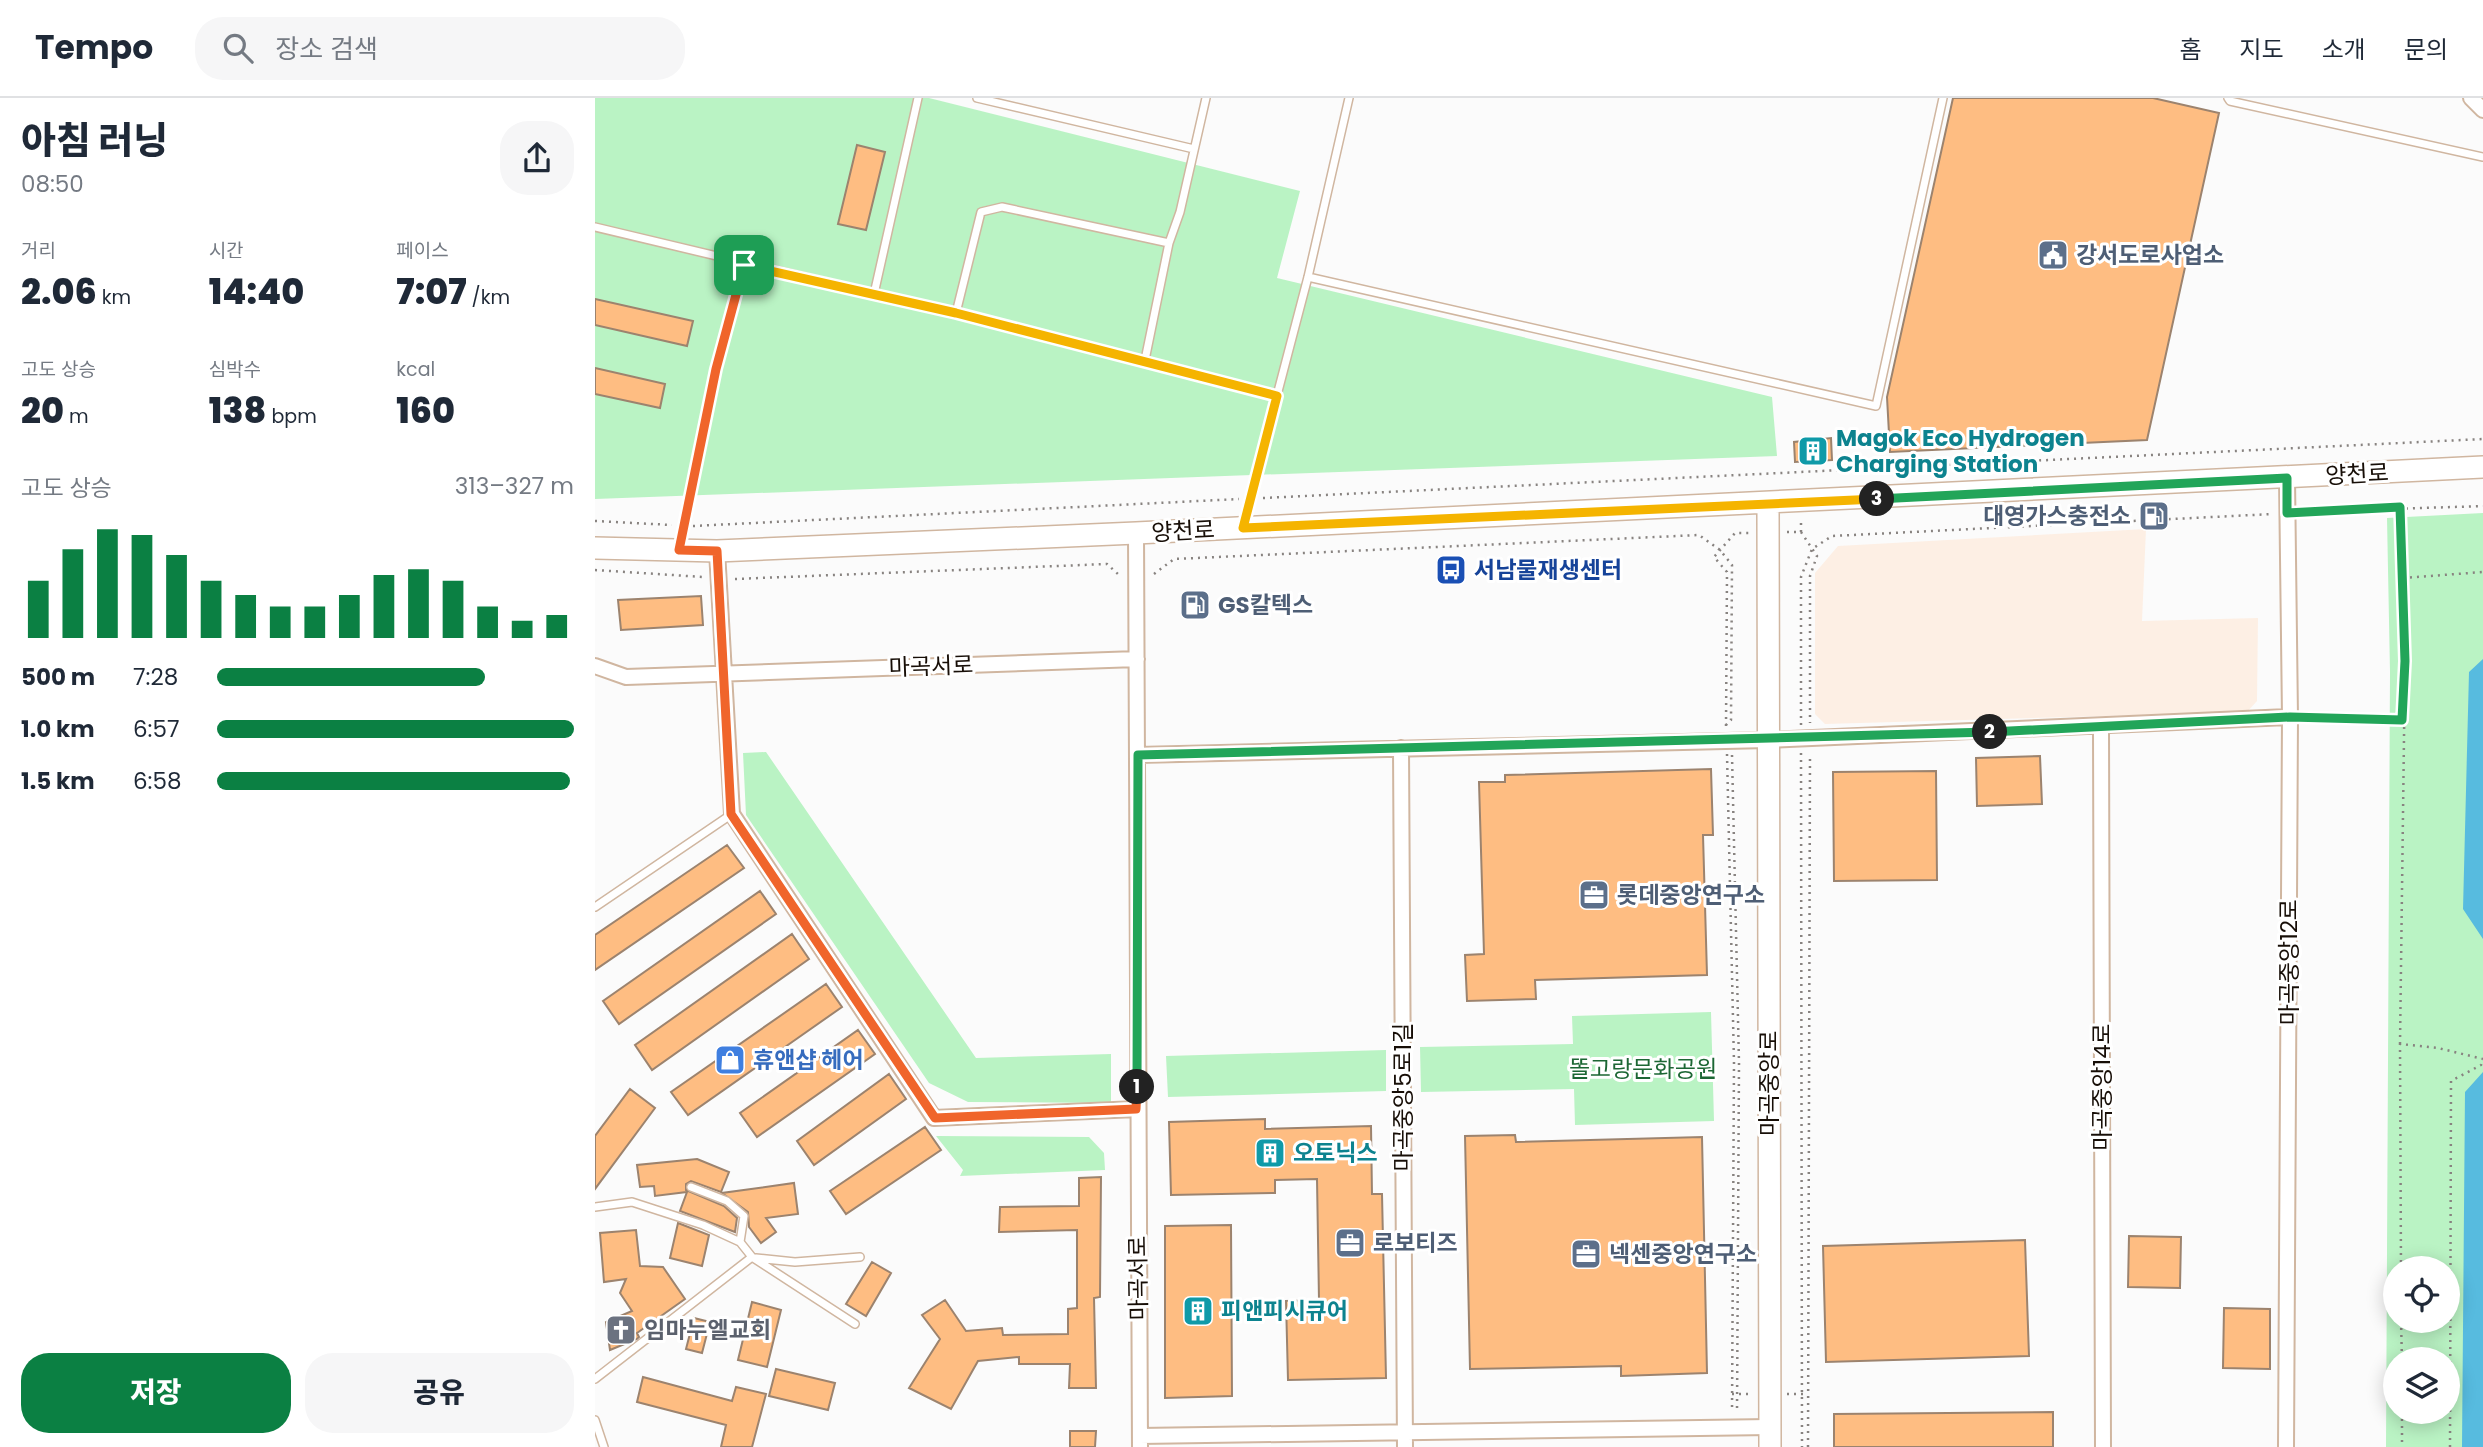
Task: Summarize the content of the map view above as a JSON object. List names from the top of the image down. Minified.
{"streets":{"main road":["양천로","마곡중앙로"],"street":["마곡서로","마곡중앙12로","마곡중앙14로","마곡중앙5로1길"]},"crossings":[["양천로","마곡서로"],["양천로","마곡중앙12로"],["양천로","마곡중앙로"],["마곡서로","마곡중앙로"],["마곡중앙로","마곡중앙5로1길"]],"parks":["똘고랑문화공원"],"places":{"public building":["강서도로사업소"],"building":["Magok Eco Hydrogen Charging Station","오토닉스","피앤피시큐어"],"fuel station":["대영가스충전소","GS칼텍스"],"bus stop":["서남물재생센터"],"office":["롯데중앙연구소","로보티즈","넥센중앙연구소"],"shop":["휴앤샵 헤어"],"church":["임마누엘교회"]},"page":{"header":"Tempo","search":"장소 검색","nav":["홈","지도","소개","문의"],"heading":["아침 러닝","08:50"],"stats":[["거리","2.06 km"],["시간","14:40"],["페이스","7:07 /km"],["고도 상승","20 m"],["심박수","138 bpm"],["kcal","160"]],"chart":["고도 상승","313–327 m"],"pins":["3","2","1"],"list":[{"name":"500 m","note":"7:28"},{"name":"1.0 km","note":"6:57"},{"name":"1.5 km","note":"6:58"}],"buttons":["저장","공유"]}}
